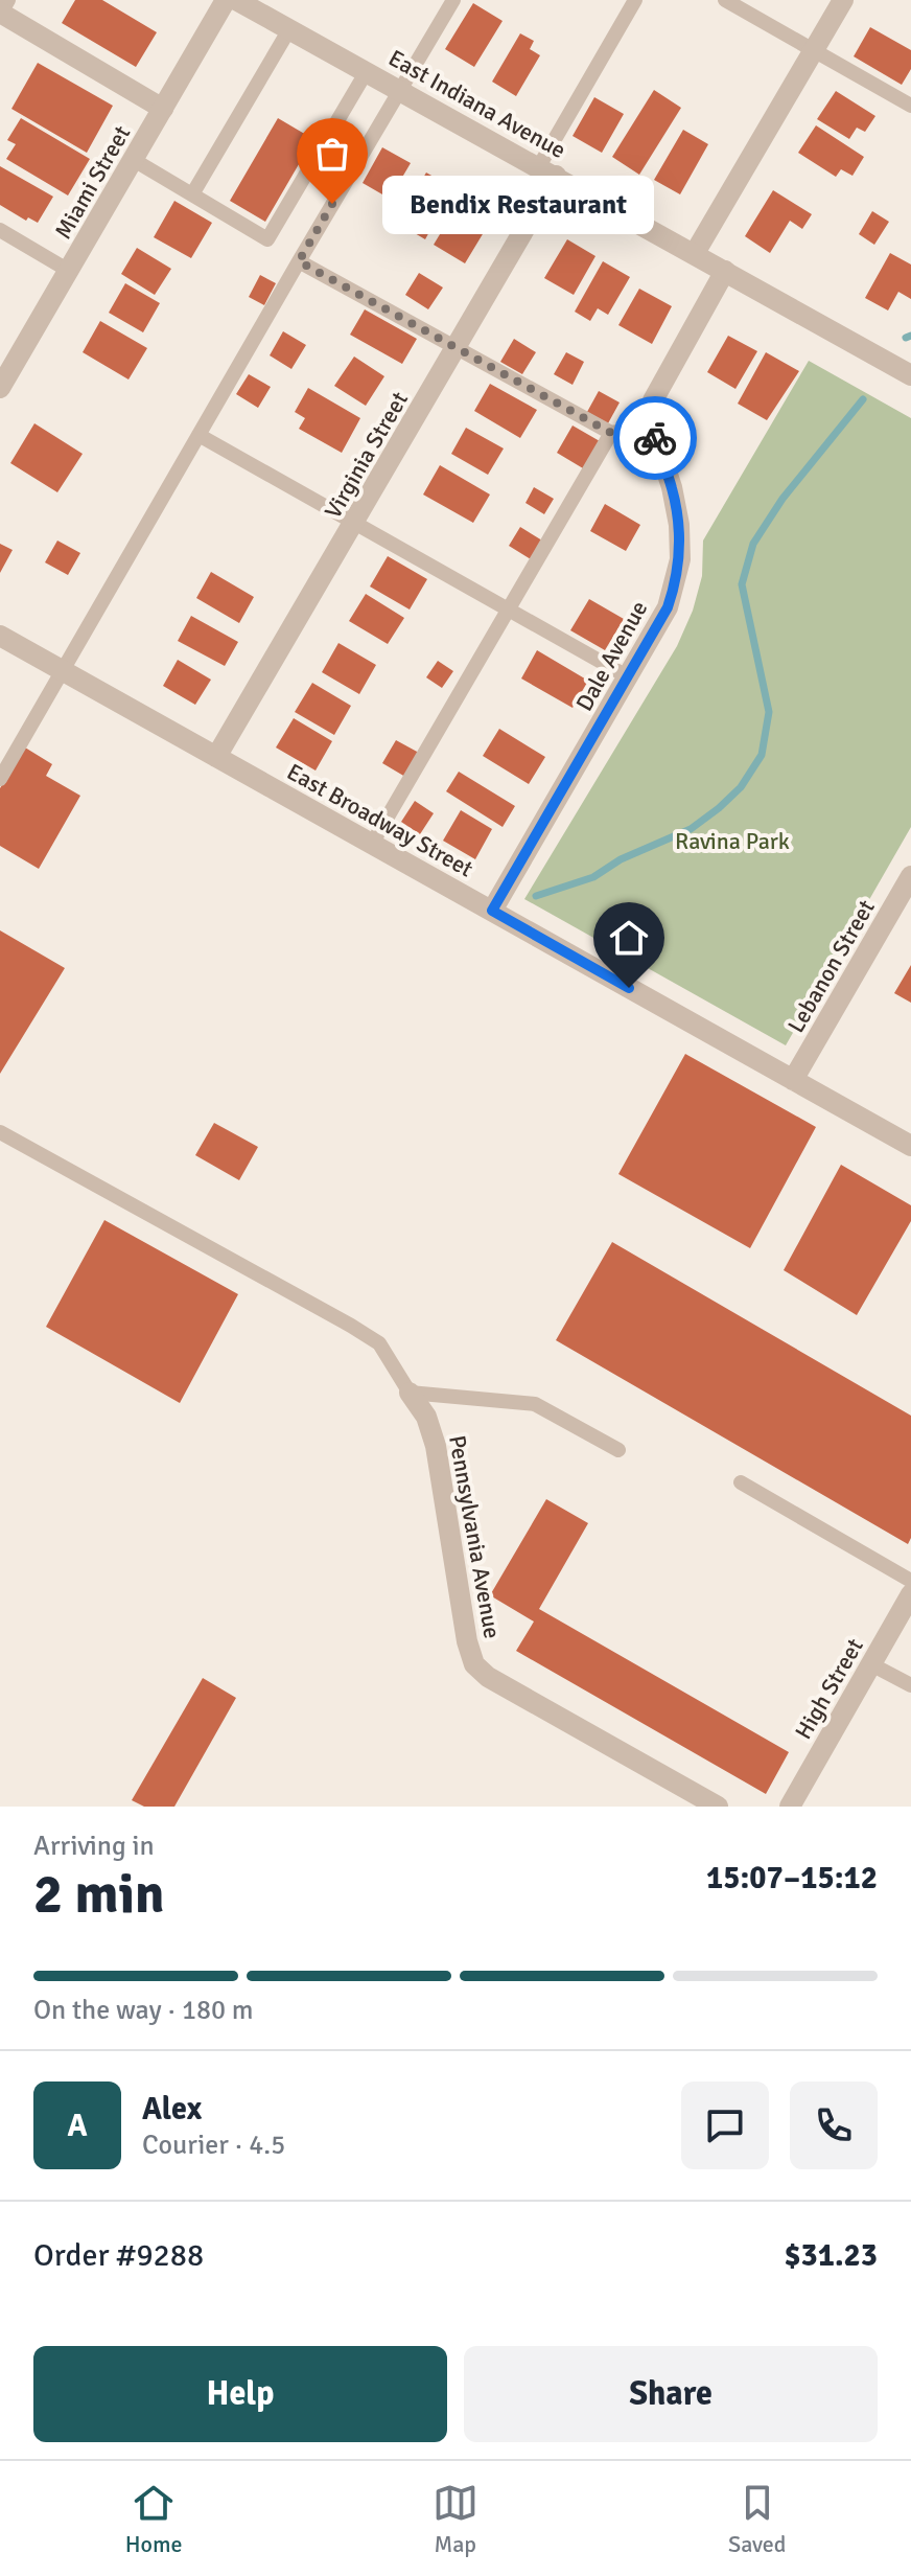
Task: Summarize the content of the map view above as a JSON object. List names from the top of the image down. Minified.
{"streets":{"street":["East Indiana Avenue","Miami Street","Virginia Street","Dale Avenue","East Broadway Street","Lebanon Street","Pennsylvania Avenue","High Street"]},"crossings":[["East Indiana Avenue","Virginia Street"],["East Indiana Avenue","Dale Avenue"],["Virginia Street","East Broadway Street"],["Dale Avenue","East Broadway Street"],["East Broadway Street","Lebanon Street"]],"parks":["Ravina Park"],"places":["Bendix Restaurant"],"page":{"bubble":"Bendix Restaurant","heading":["2 min","Arriving in","15:07–15:12"],"panel":["Alex","Courier · 4.5","Order #9288","$31.23"],"bar":"On the way · 180 m","round":"A","buttons":["Help","Share"],"tabs":["Home","Map","Saved"]}}
